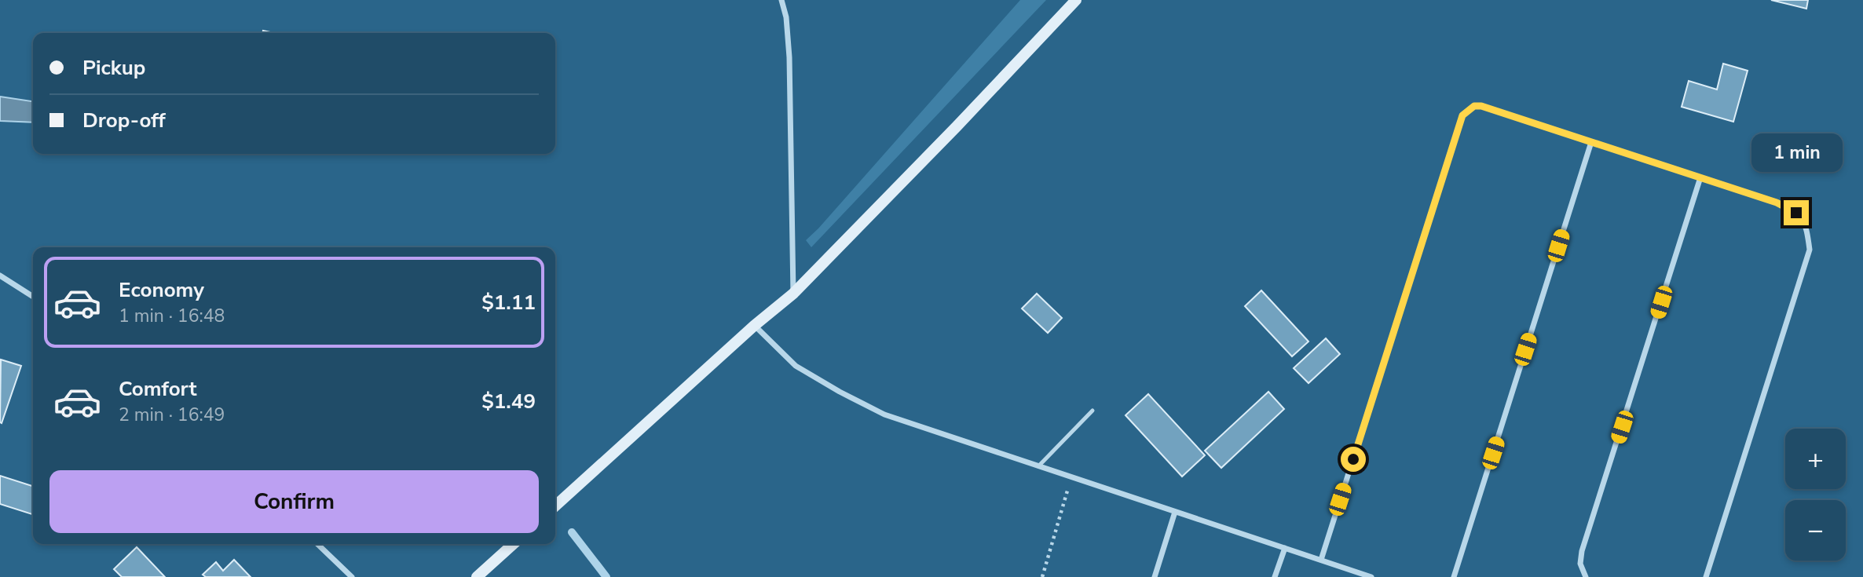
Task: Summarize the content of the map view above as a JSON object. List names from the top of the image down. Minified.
{"page":{"banner":["Pickup","Drop-off"],"bubble":"1 min","list":[{"name":"Economy","note":"1 min · 16:48","value":"$1.11"},{"name":"Comfort","note":"2 min · 16:49","value":"$1.49"}],"map_buttons":["+","−"],"buttons":"Confirm"}}
